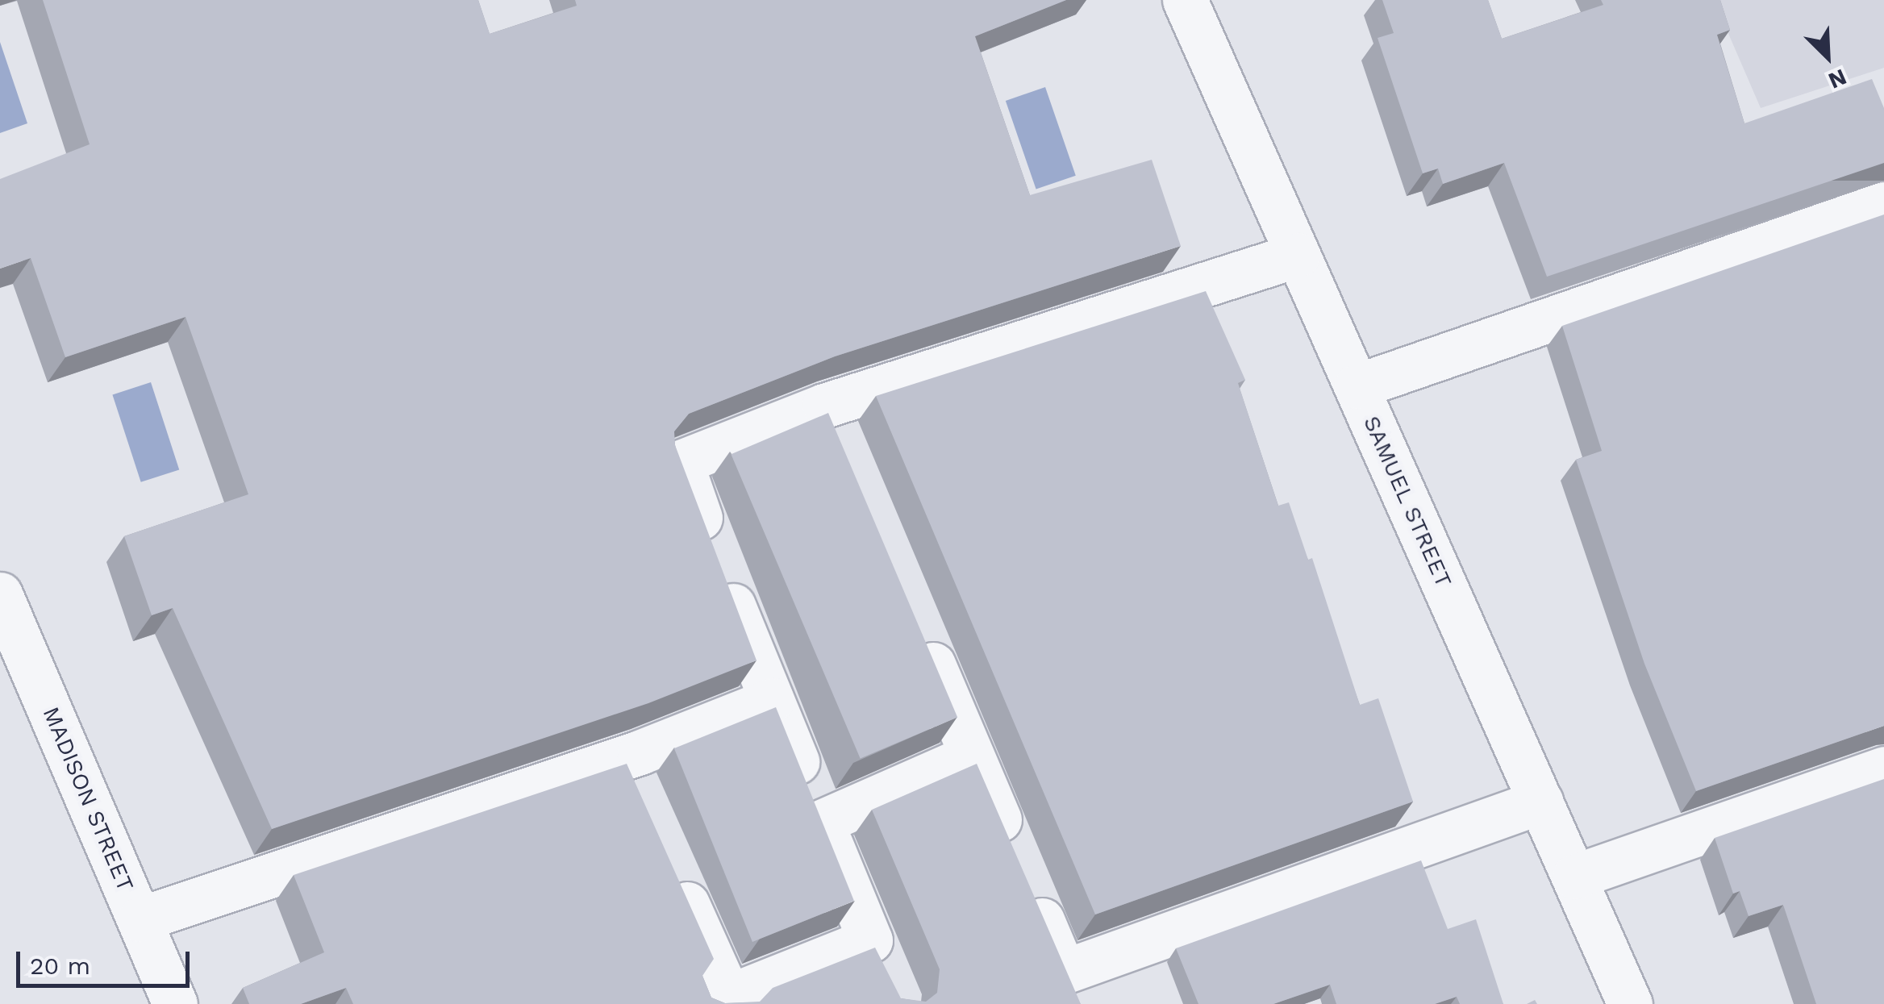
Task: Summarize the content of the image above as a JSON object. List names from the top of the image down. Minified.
{"streets":{"street":["SAMUEL STREET","MADISON STREET"]},"scale_bar":"20 m","north":"bottom right"}
